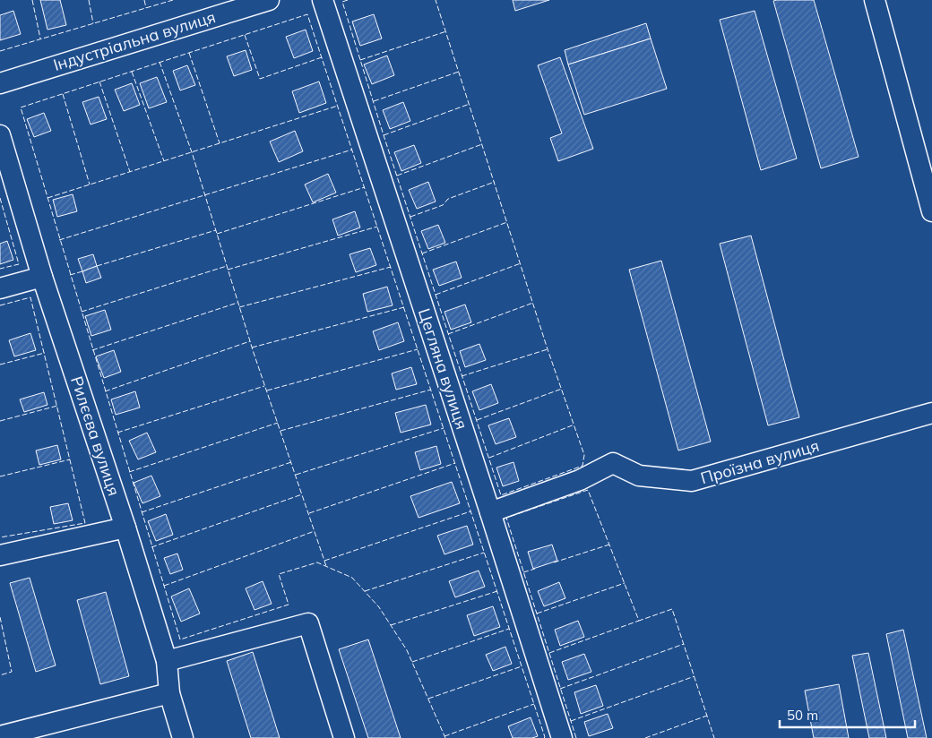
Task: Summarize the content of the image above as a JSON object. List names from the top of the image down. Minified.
{"streets":{"street":["Індустріальна вулиця","Цегляна вулиця","Рилєєва вулиця","Проїзна вулиця"]},"crossings":[["Цегляна вулиця","Проїзна вулиця"]],"scale_bar":"50 m"}
